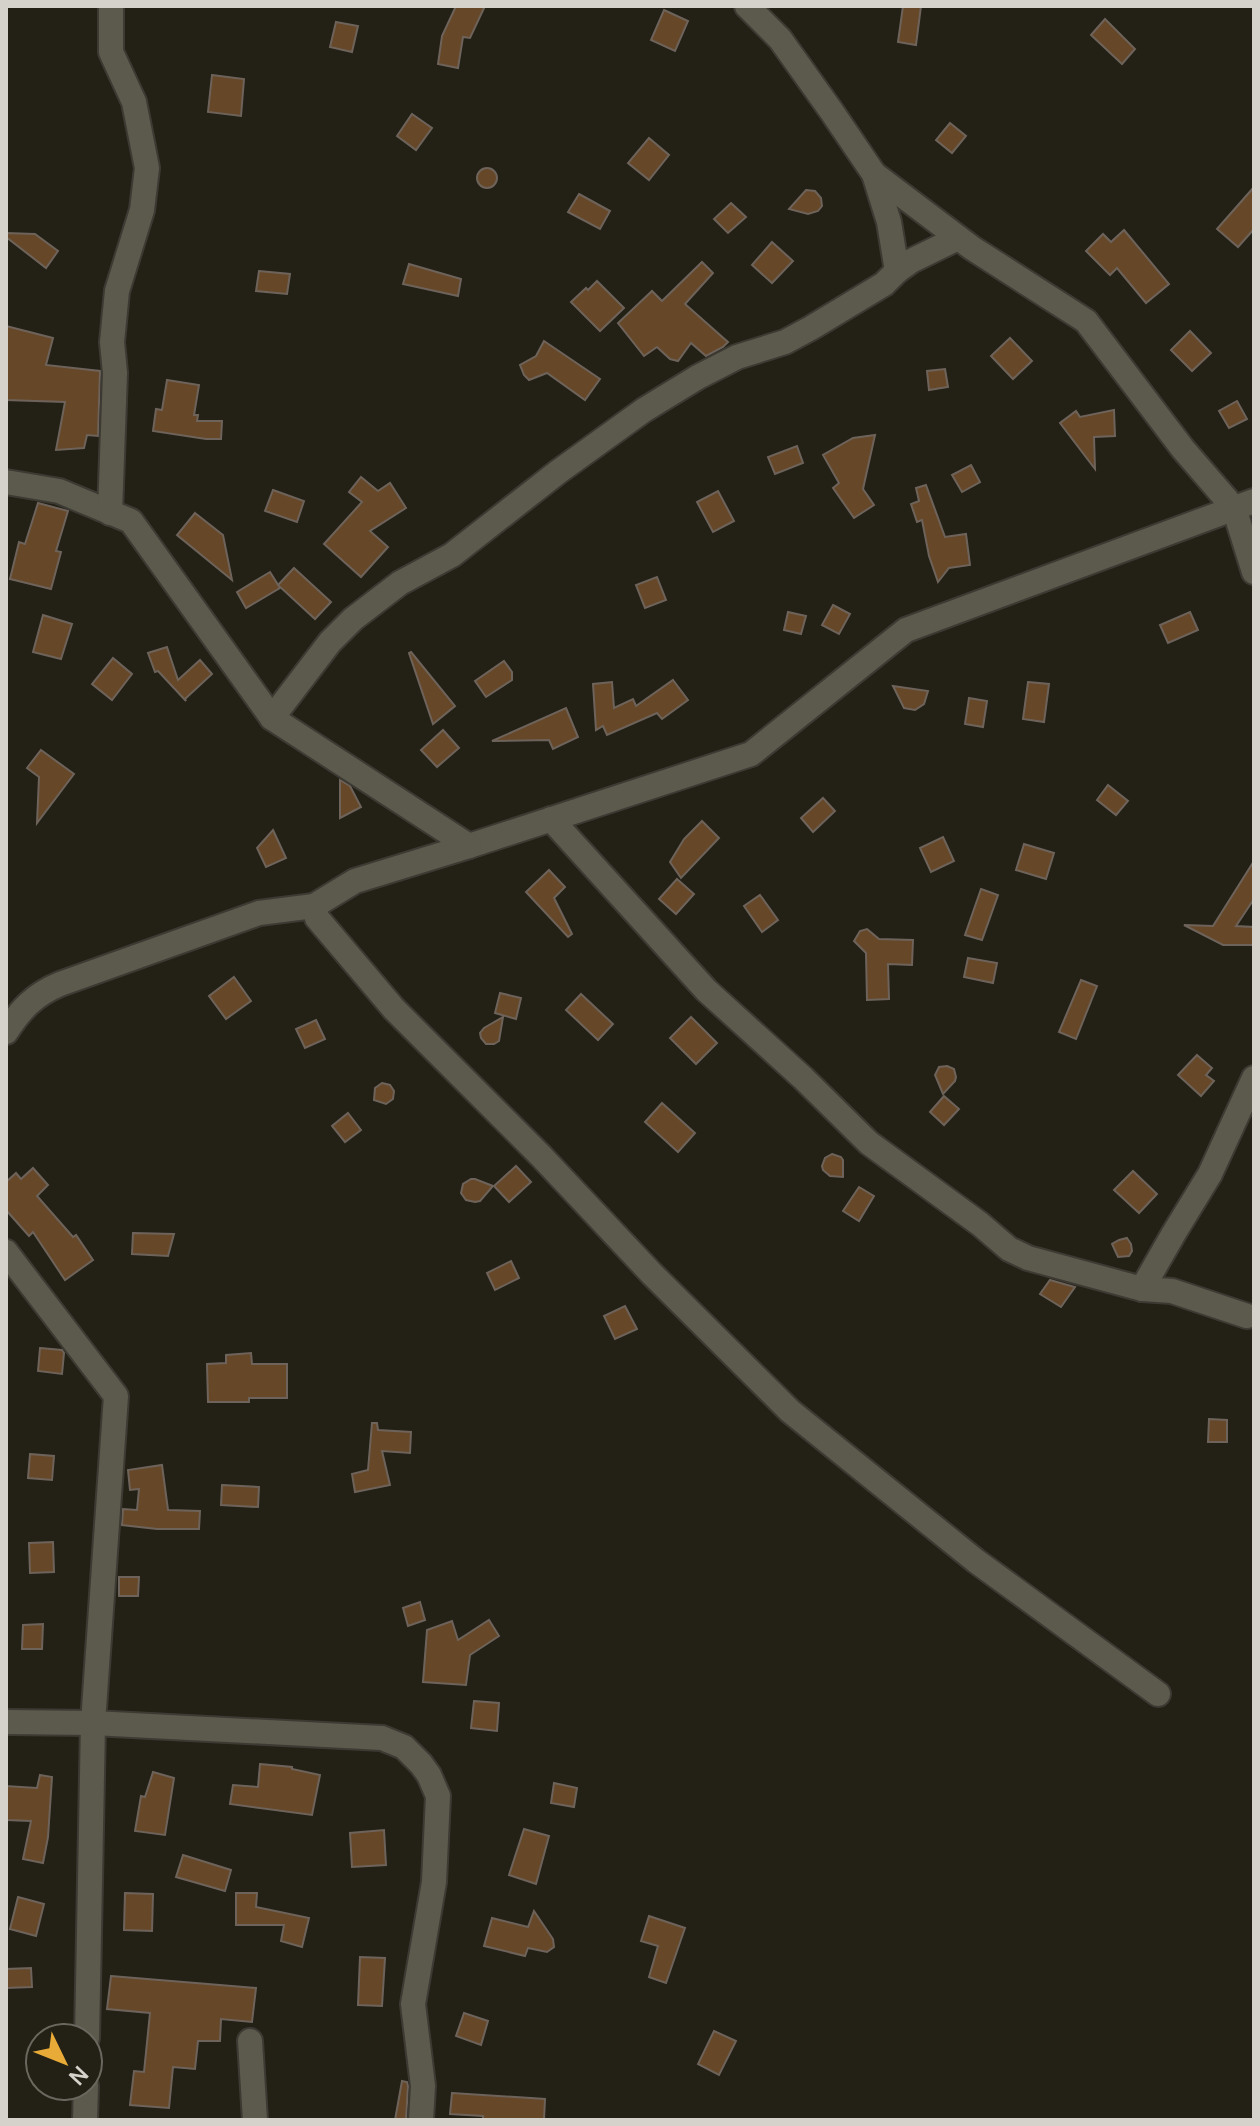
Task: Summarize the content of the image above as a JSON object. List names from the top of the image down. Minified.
{"north":"bottom right"}
